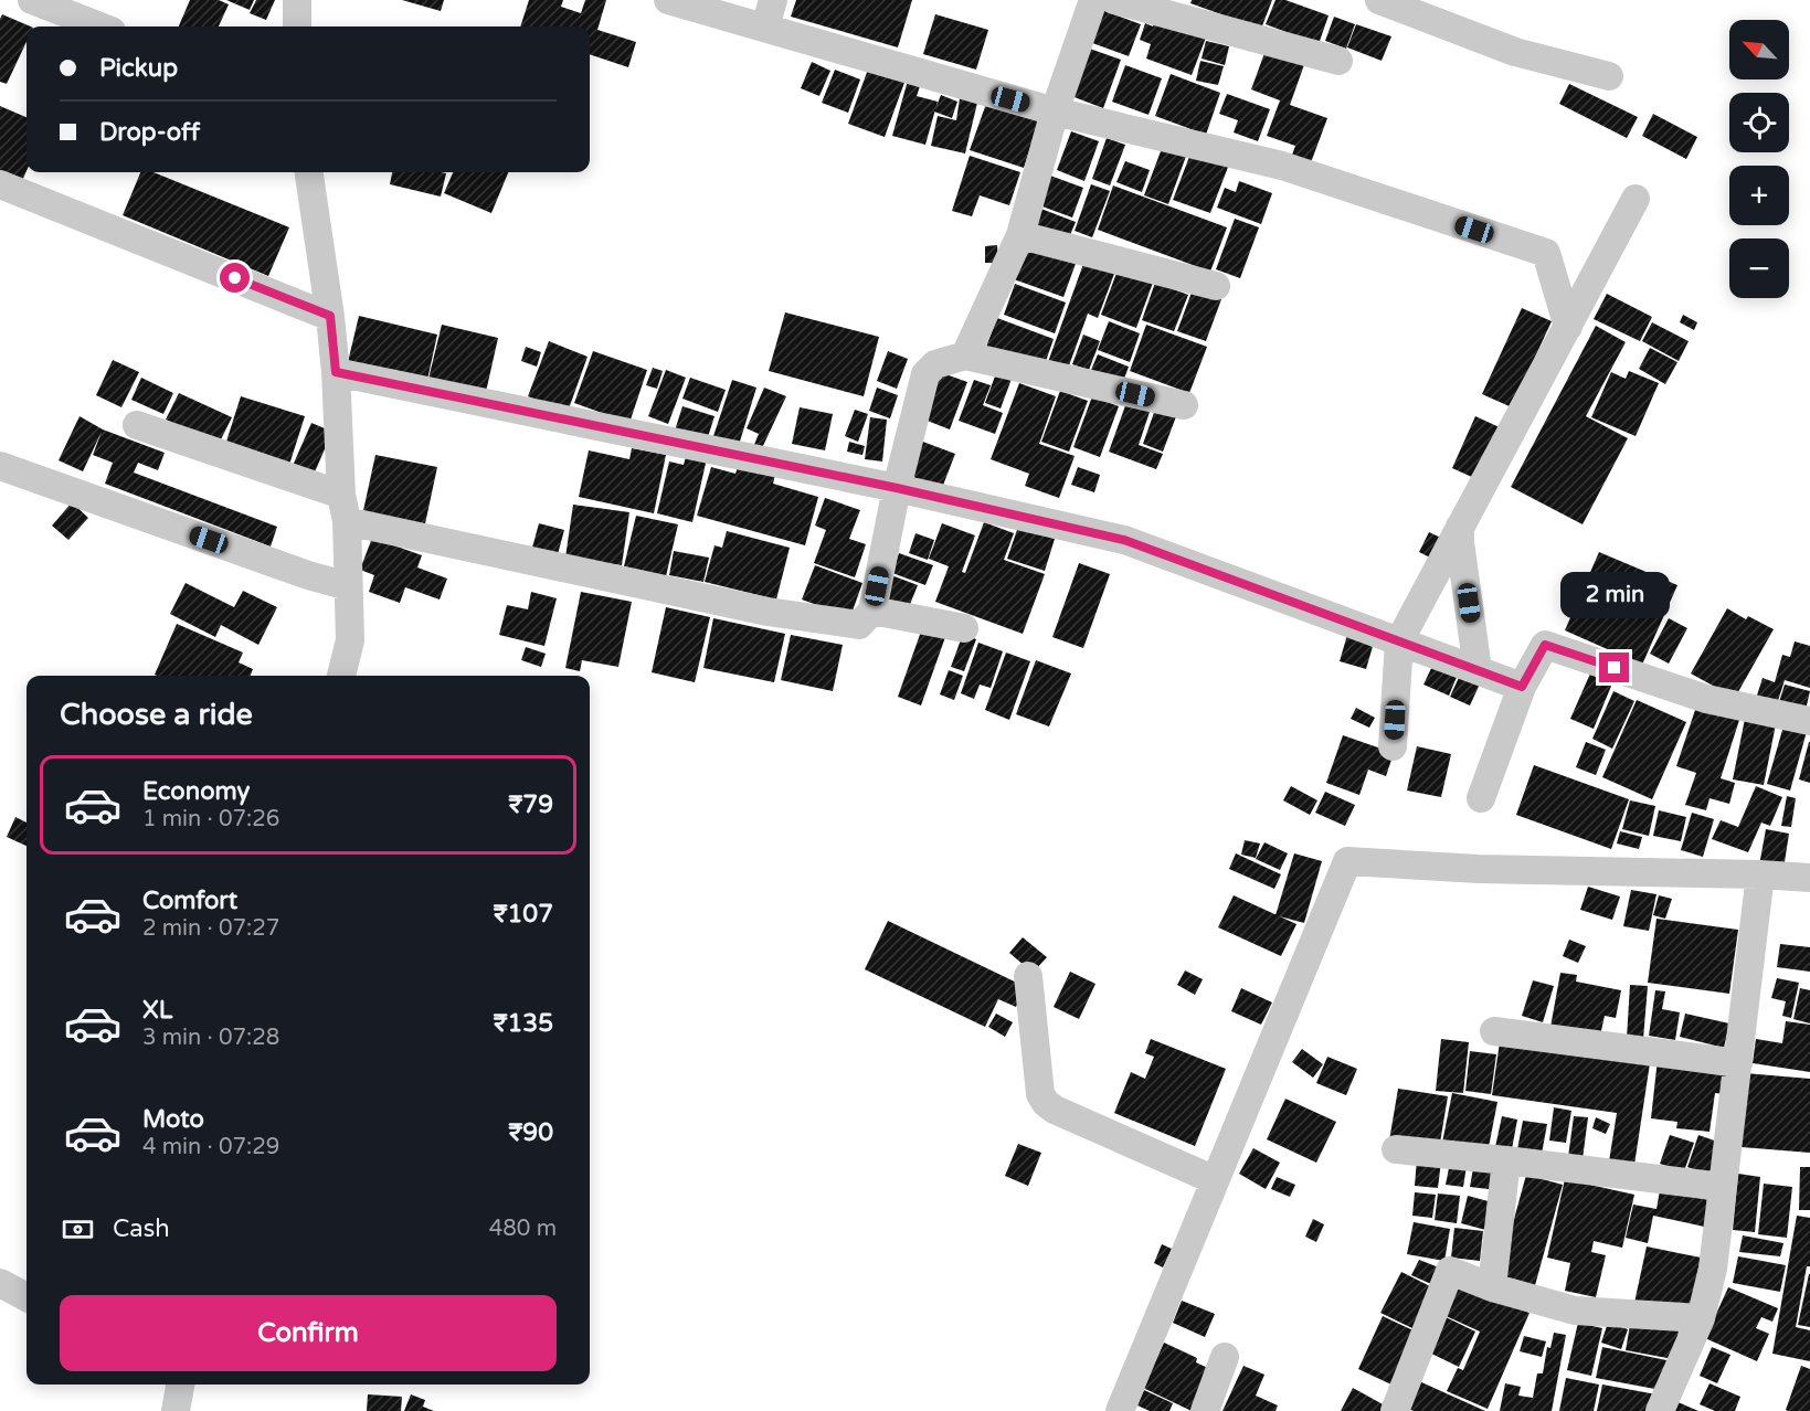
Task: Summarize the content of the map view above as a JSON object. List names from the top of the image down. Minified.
{"north":"top left","page":{"map_buttons":["+","−"],"banner":["Pickup","Drop-off"],"bubble":"2 min","heading":"Choose a ride","list":[{"name":"Economy","note":"1 min · 07:26","value":"₹79"},{"name":"Comfort","note":"2 min · 07:27","value":"₹107"},{"name":"XL","note":"3 min · 07:28","value":"₹135"},{"name":"Moto","note":"4 min · 07:29","value":"₹90"}],"pay":["Cash","480 m"],"buttons":"Confirm"}}
